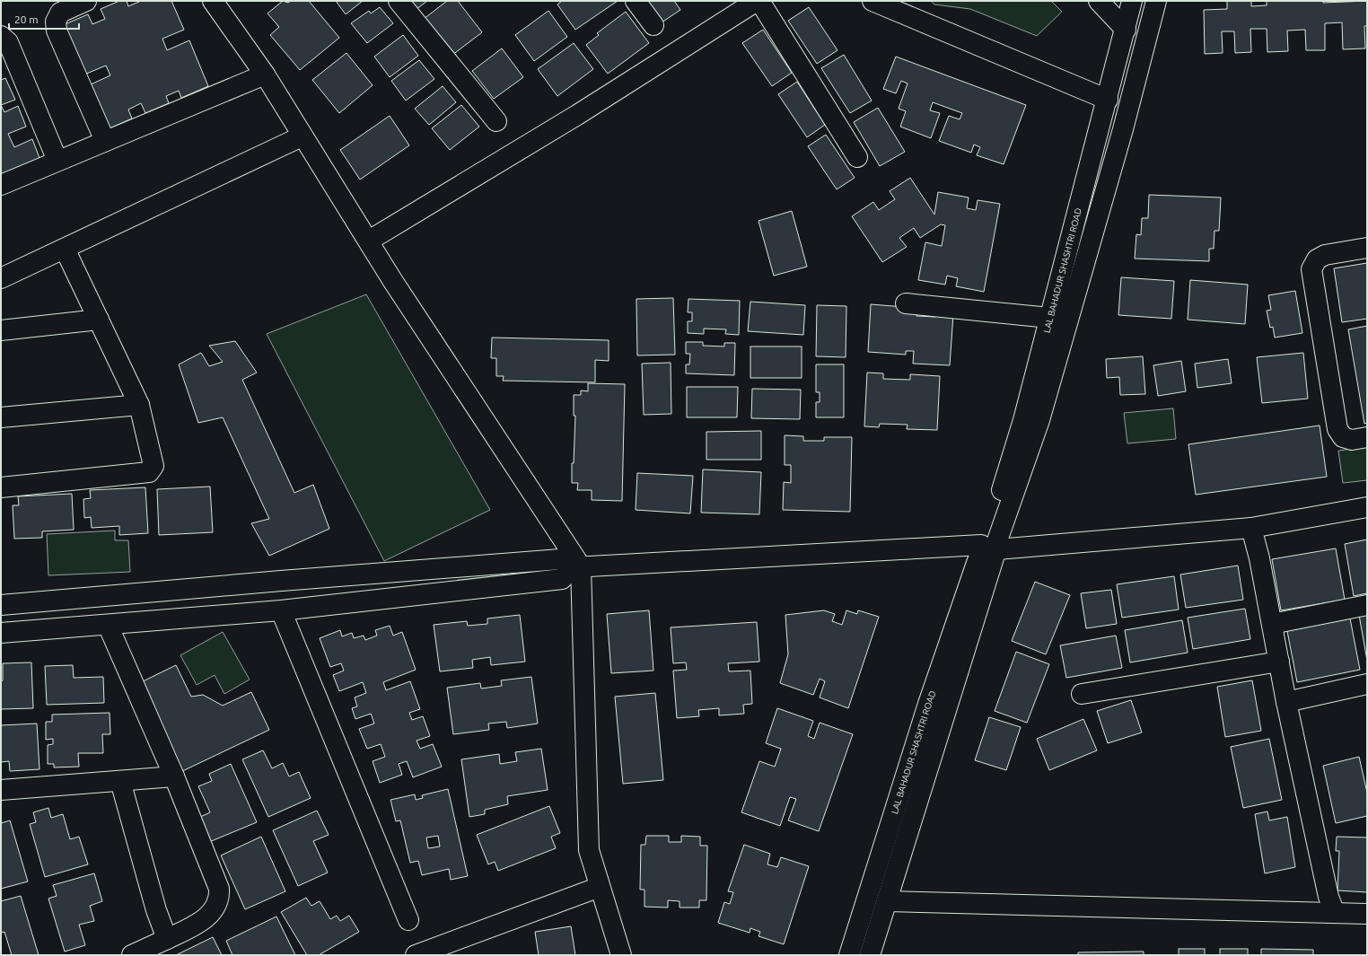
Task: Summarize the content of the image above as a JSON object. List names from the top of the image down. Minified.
{"streets":{"street":["LAL BAHADUR SHASHTRI ROAD"]},"scale_bar":"20 m"}
